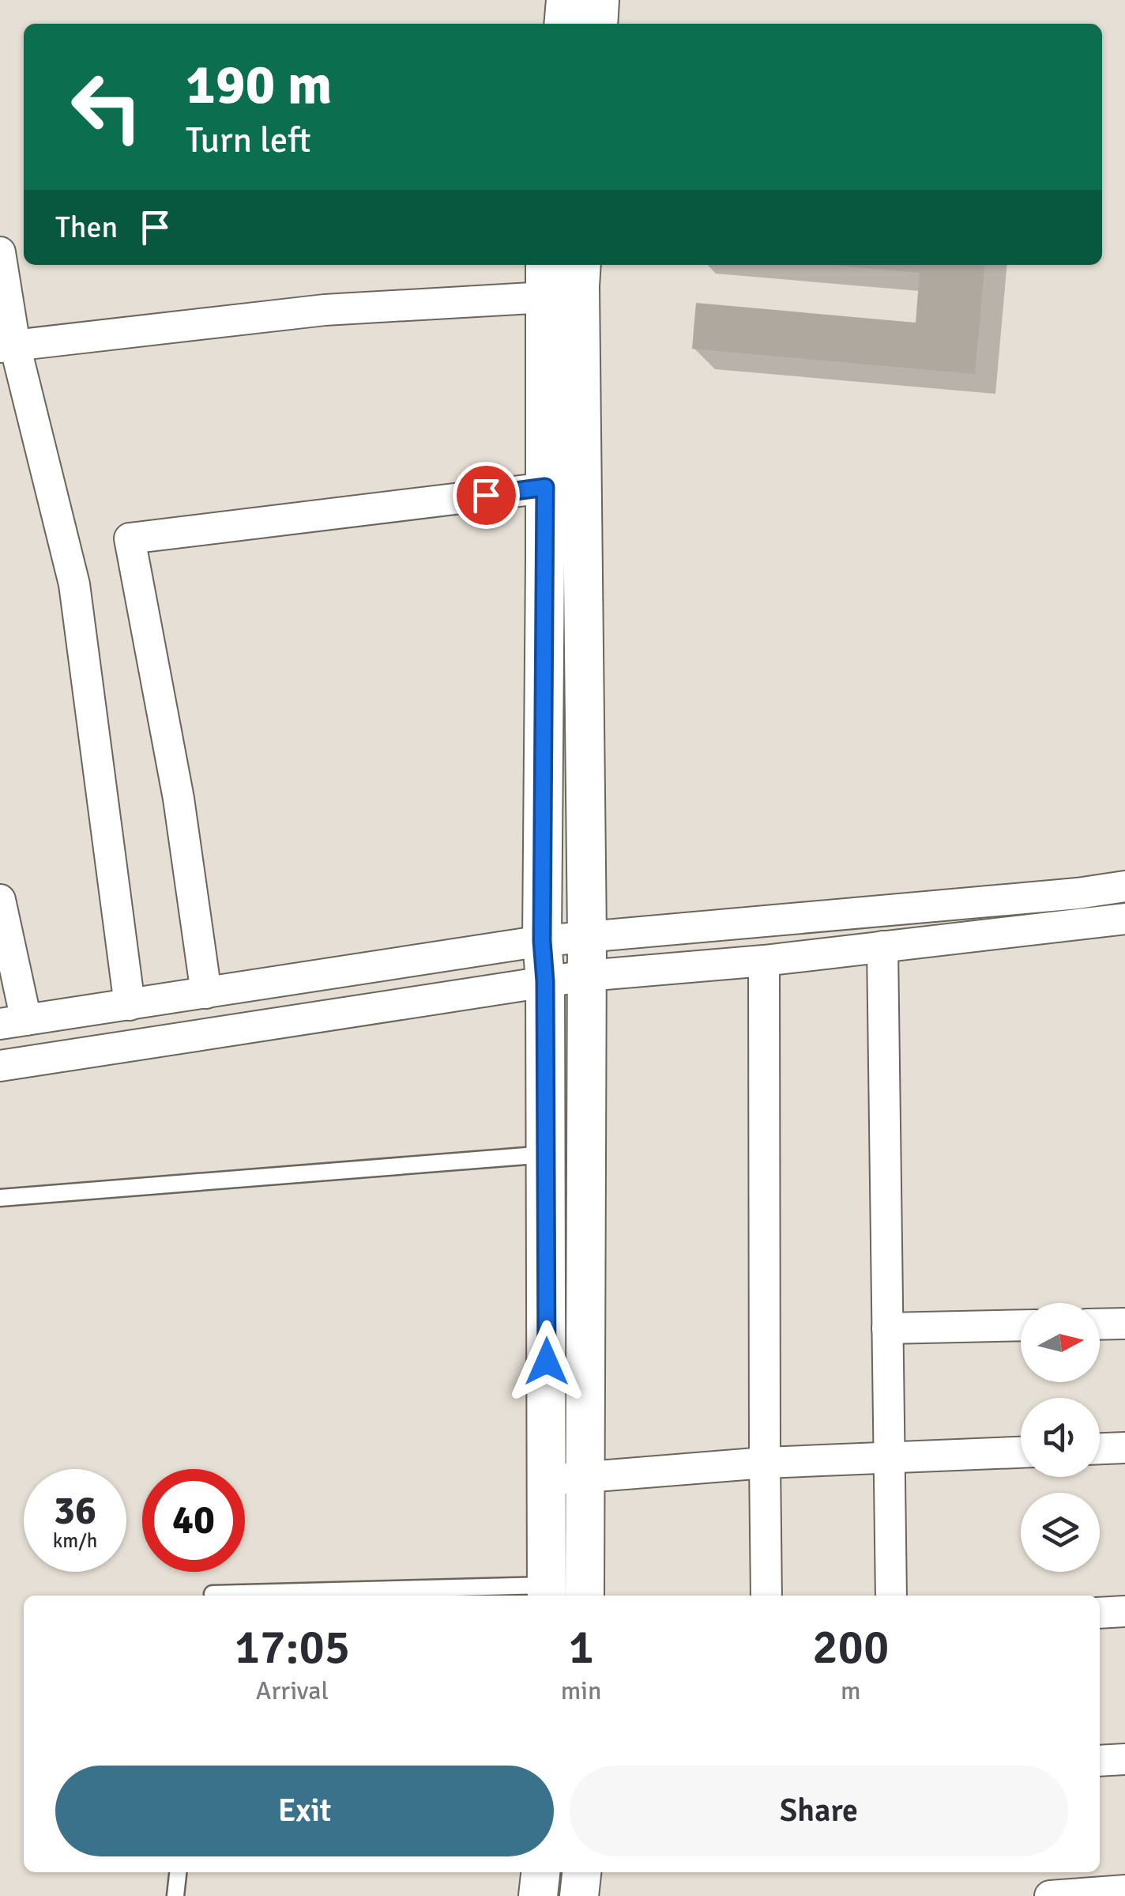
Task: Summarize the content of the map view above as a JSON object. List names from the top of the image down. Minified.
{"north":"right","page":{"turn":["190 m","Turn left"],"then":"Then","speed":"36 km/h","limit":"40","eta":["17:05","Arrival","1","min","200","m"],"buttons":["Exit","Share"]}}
